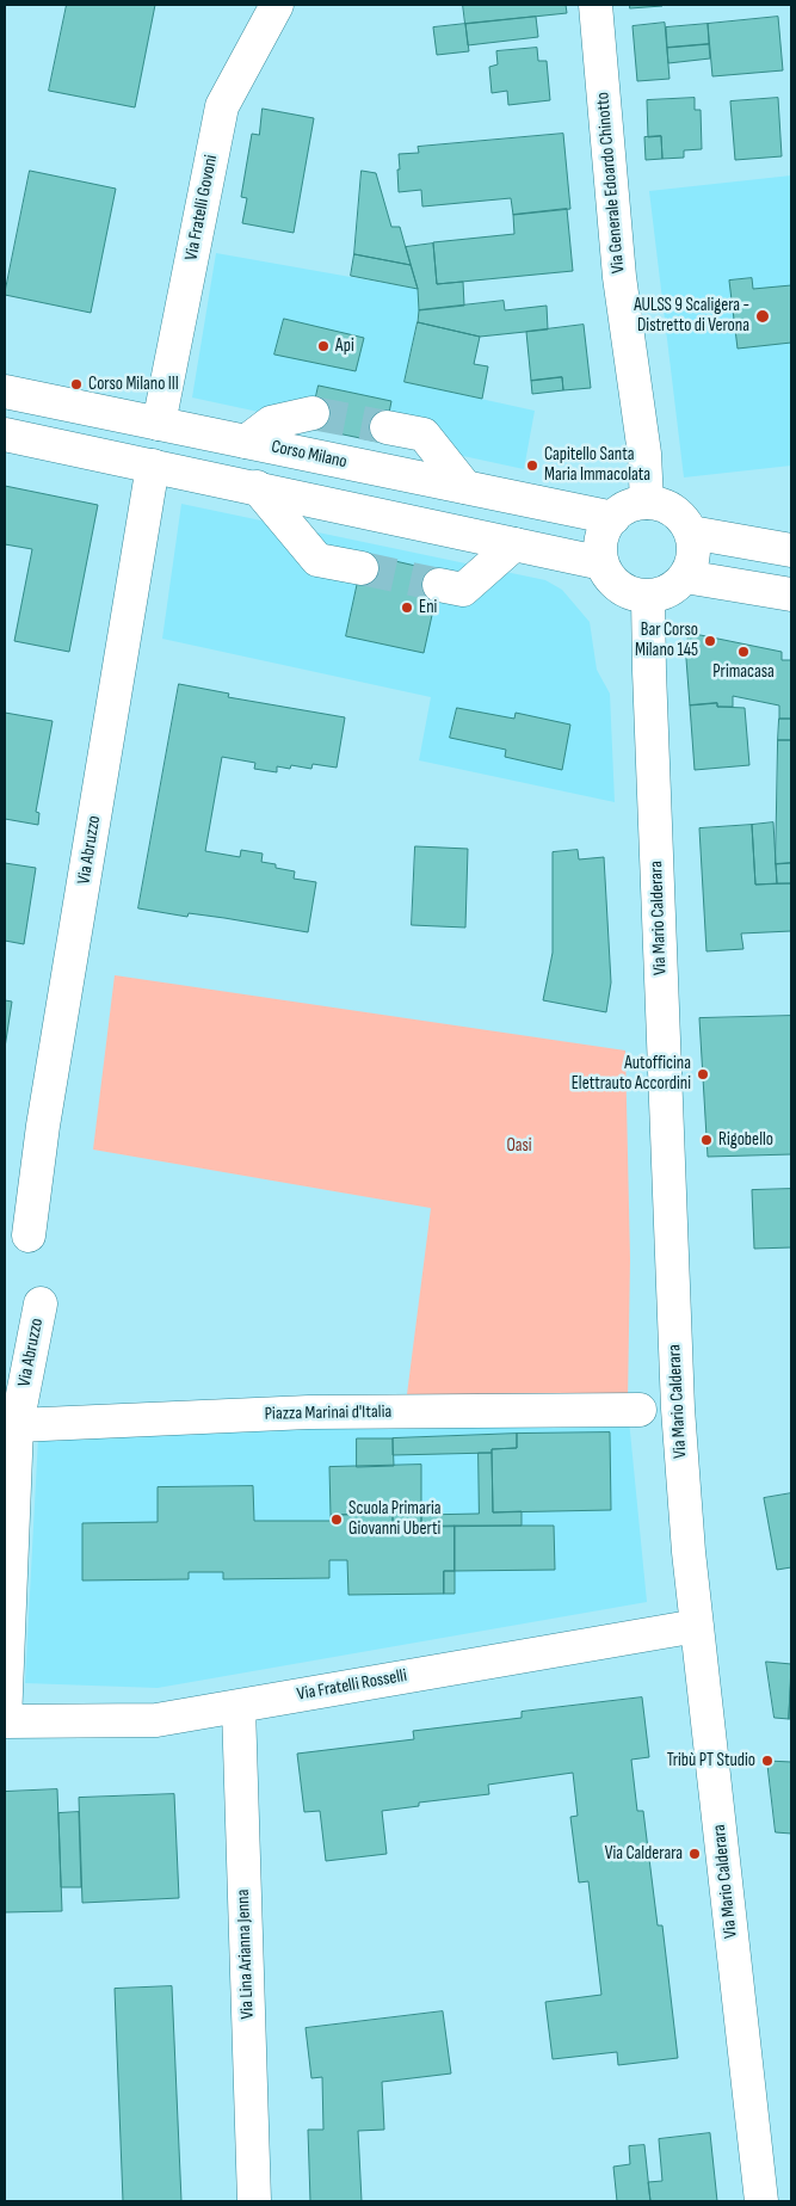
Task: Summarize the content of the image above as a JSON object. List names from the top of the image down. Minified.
{"streets":{"street":["Via Generale Edoardo Chinotto","Via Fratelli Govoni","Corso Milano","Via Abruzzo","Via Mario Calderara","Piazza Marinai d'Italia","Via Fratelli Rosselli","Via Lina Arianna Jenna"]},"crossings":[["Via Generale Edoardo Chinotto","Corso Milano"],["Via Generale Edoardo Chinotto","Via Mario Calderara"],["Via Fratelli Govoni","Corso Milano"],["Corso Milano","Via Mario Calderara"],["Via Abruzzo","Piazza Marinai d'Italia"],["Via Abruzzo","Via Fratelli Rosselli"],["Via Mario Calderara","Via Fratelli Rosselli"],["Via Fratelli Rosselli","Via Lina Arianna Jenna"]],"parks":["Oasi"],"places":["AULSS 9 Scaligera - Distretto di Verona","Api","Corso Milano III","Capitello Santa Maria Immacolata","Eni","Bar Corso Milano 145","Primacasa","Autofficina Elettrauto Accordini","Rigobello","Scuola Primaria Giovanni Uberti","Tribù PT Studio","Via Calderara"]}
